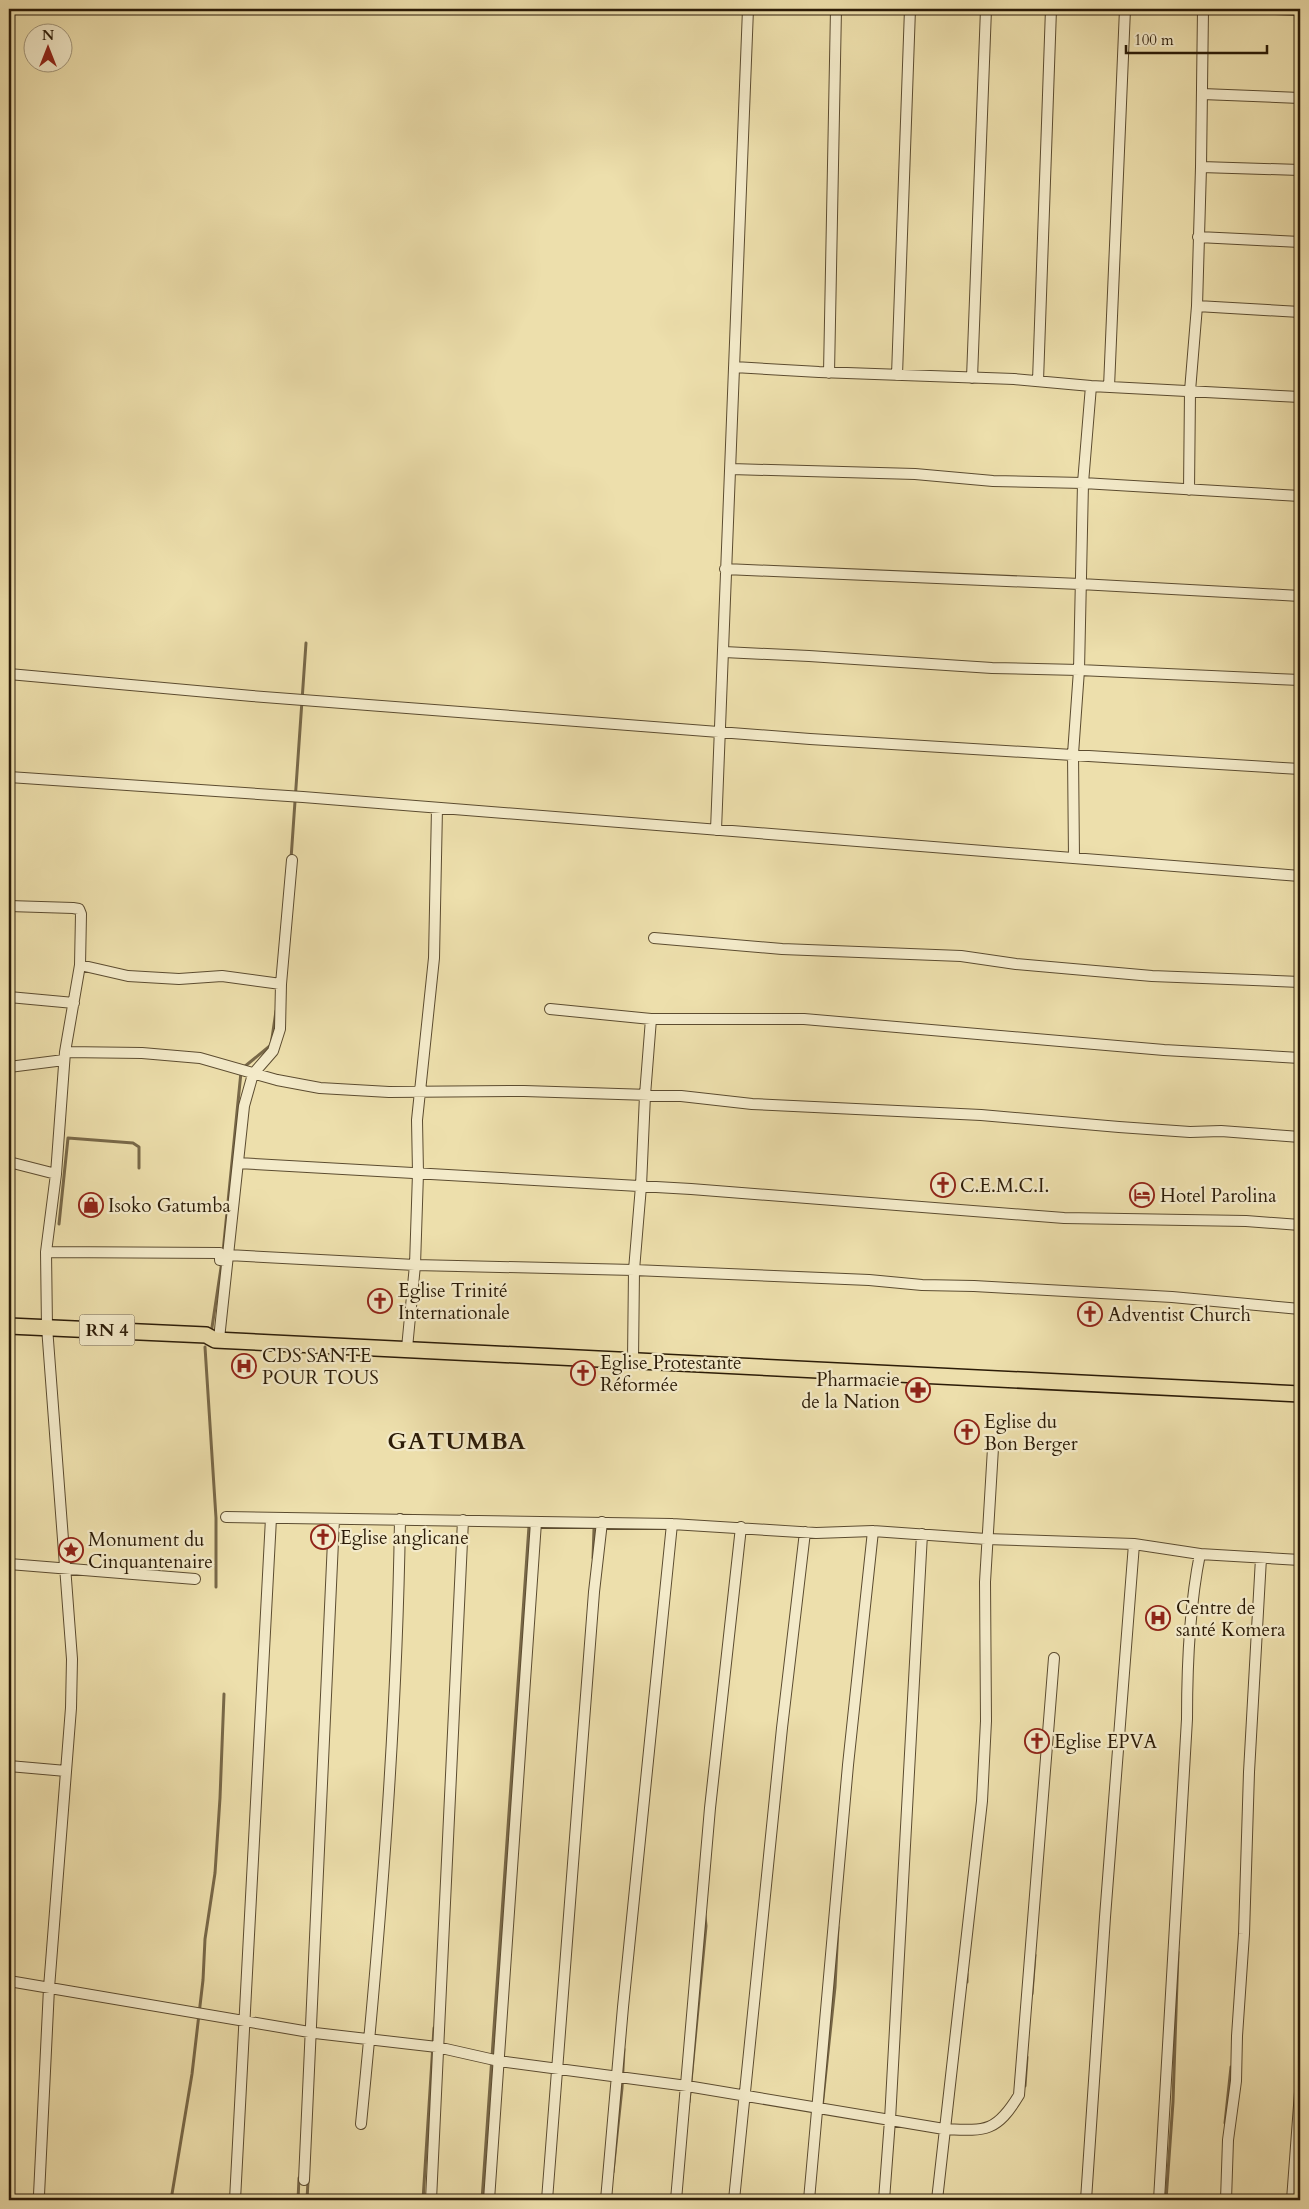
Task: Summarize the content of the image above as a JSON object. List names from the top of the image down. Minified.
{"streets":{"main road":["RN 4"]},"districts":["GATUMBA"],"places":{"church":["C.E.M.C.I.","Eglise Trinité Internationale","Adventist Church","Eglise Protestante Réformée","Eglise du Bon Berger","Eglise anglicane","Eglise EPVA"],"hotel":["Hotel Parolina"],"shop":["Isoko Gatumba"],"hospital":["CDS SANTE POUR TOUS","Centre de santé Komera"],"pharmacy":["Pharmacie de la Nation"],"place":["Monument du Cinquantenaire"]},"scale_bar":"100 m","north":"top"}
